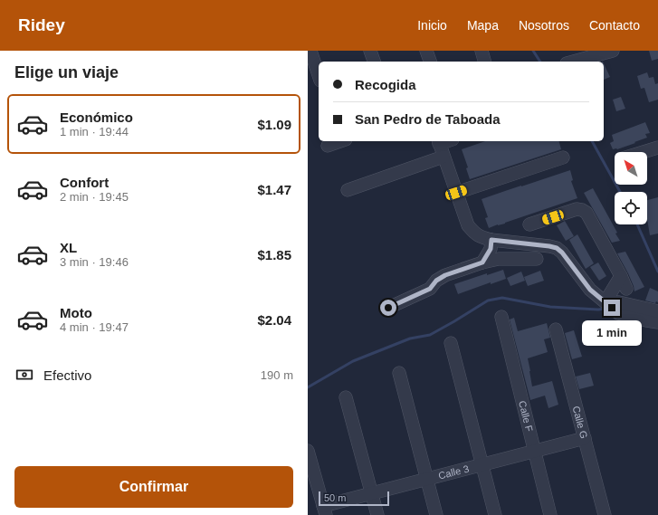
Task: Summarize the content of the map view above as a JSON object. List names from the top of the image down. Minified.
{"streets":{"street":["Calle F","Calle G","Calle 3"]},"crossings":[["Calle F","Calle 3"],["Calle G","Calle 3"]],"scale_bar":"50 m","north":"top left","page":{"header":"Ridey","nav":["Inicio","Mapa","Nosotros","Contacto"],"heading":"Elige un viaje","banner":["Recogida","San Pedro de Taboada"],"list":[{"name":"Económico","note":"1 min · 19:44","value":"$1.09"},{"name":"Confort","note":"2 min · 19:45","value":"$1.47"},{"name":"XL","note":"3 min · 19:46","value":"$1.85"},{"name":"Moto","note":"4 min · 19:47","value":"$2.04"}],"bubble":"1 min","pay":["Efectivo","190 m"],"buttons":"Confirmar","scale":"50 m"}}
